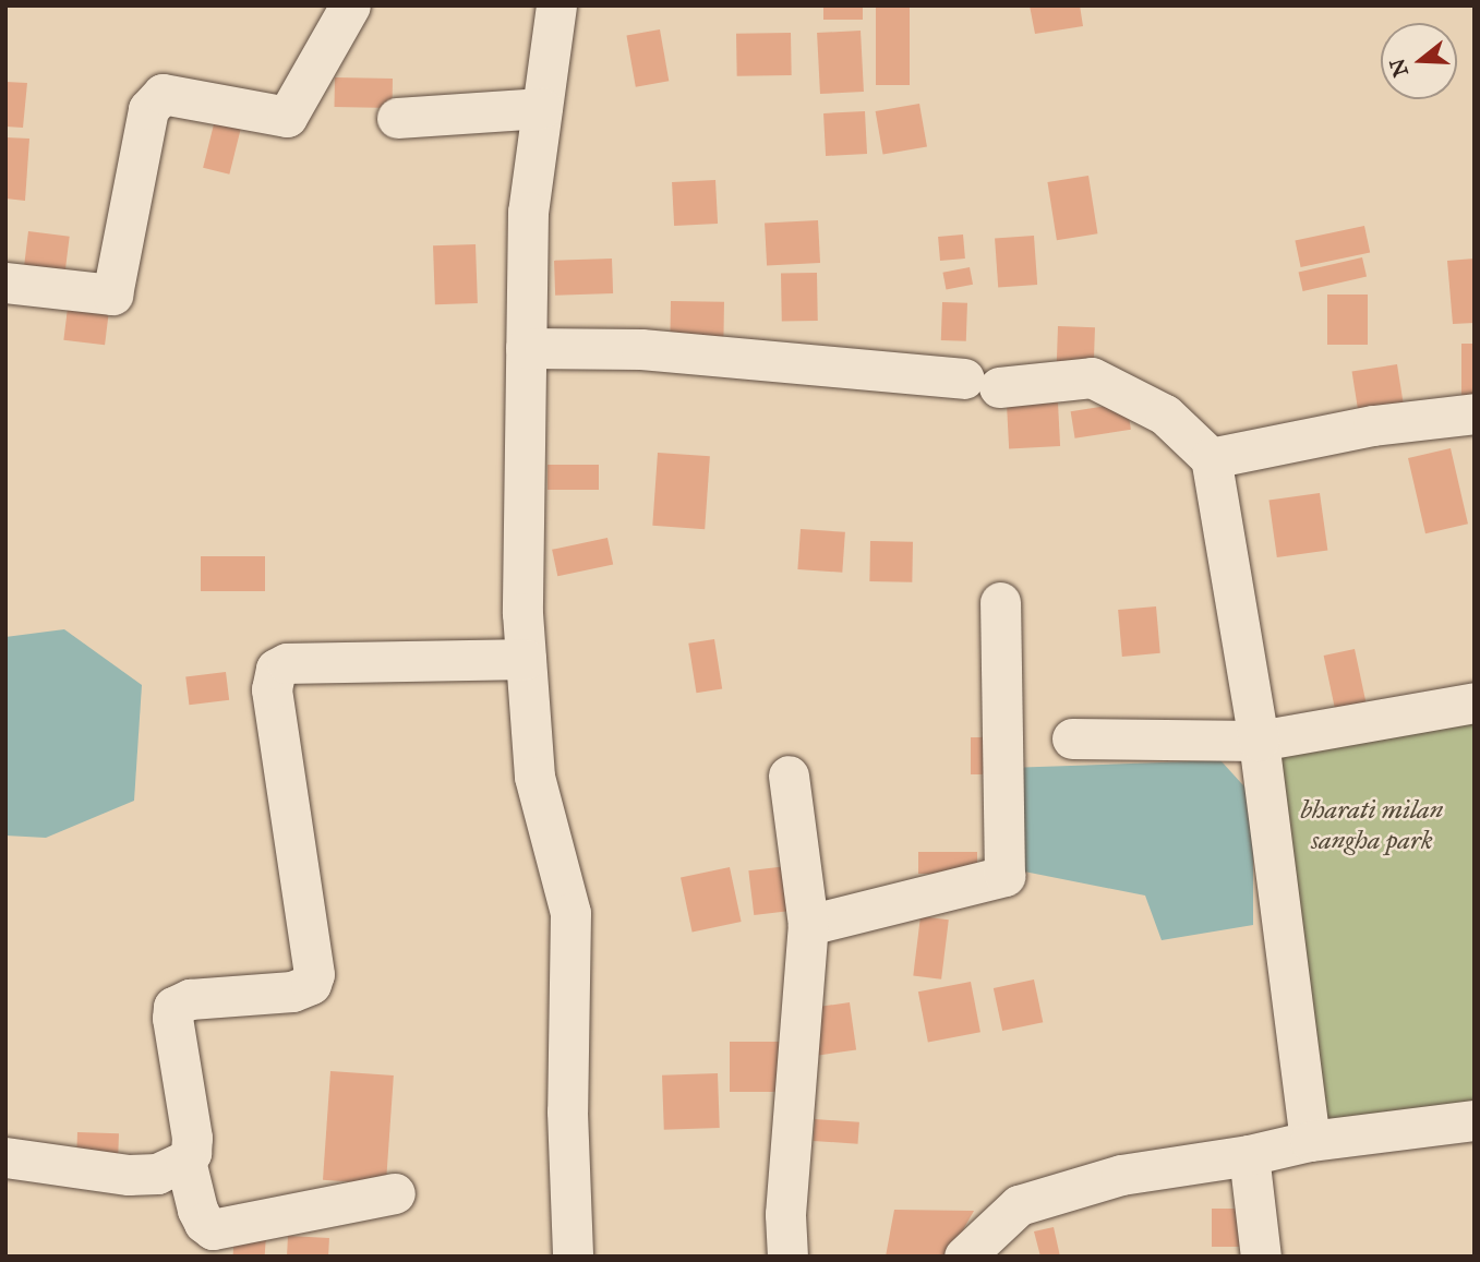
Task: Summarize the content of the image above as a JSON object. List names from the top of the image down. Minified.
{"parks":["bharati milan sangha park"],"north":"left"}
